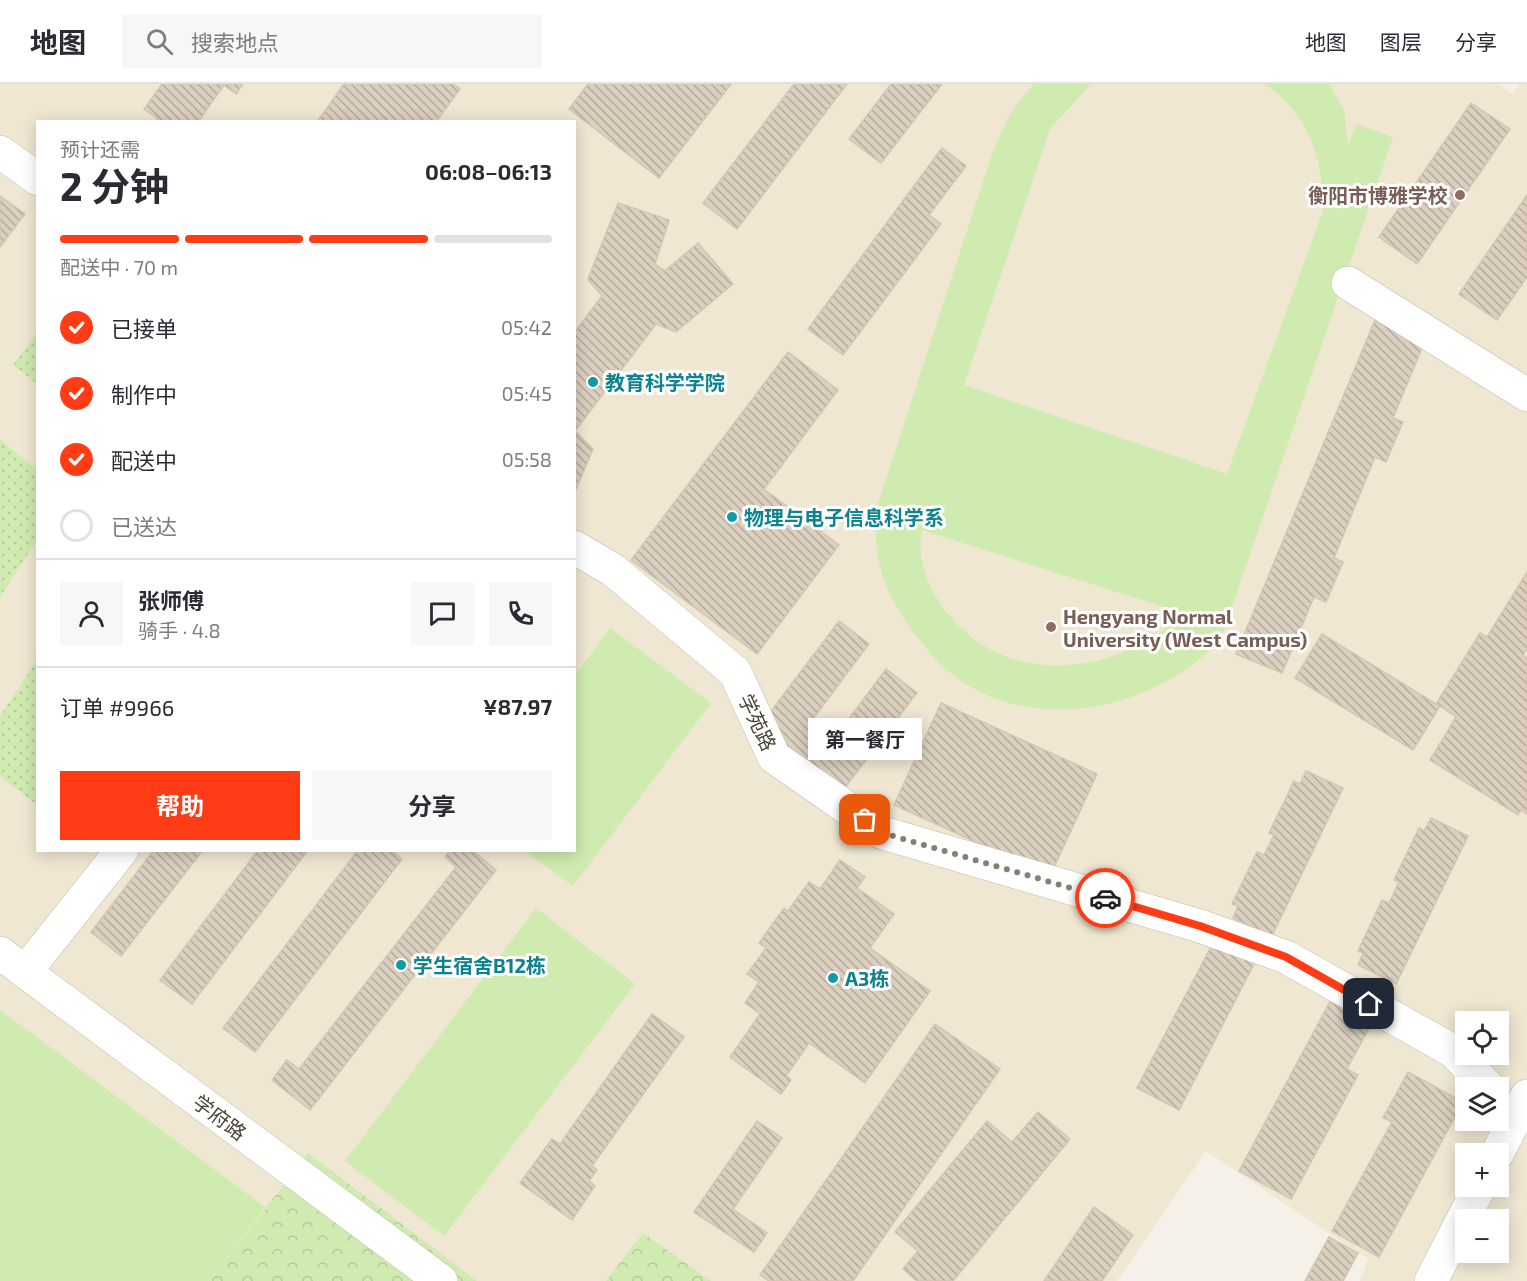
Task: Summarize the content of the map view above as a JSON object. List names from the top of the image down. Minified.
{"streets":{"lane":["学苑路","学府路"]},"places":["衡阳市博雅学校","教育科学学院","物理与电子信息科学系","Hengyang Normal University (West Campus)","第一餐厅","学生宿舍B12栋","A3栋"],"page":{"header":"地图","search":"搜索地点","nav":["地图","图层","分享"],"heading":["2 分钟","预计还需","06:08–06:13"],"panel":["张师傅","骑手 · 4.8","订单 #9966","¥87.97"],"bar":"配送中 · 70 m","list":[["已接单","05:42"],["制作中","05:45"],["配送中","05:58"],"已送达"],"bubble":"第一餐厅","buttons":["帮助","分享"],"map_buttons":["+","−"]}}
